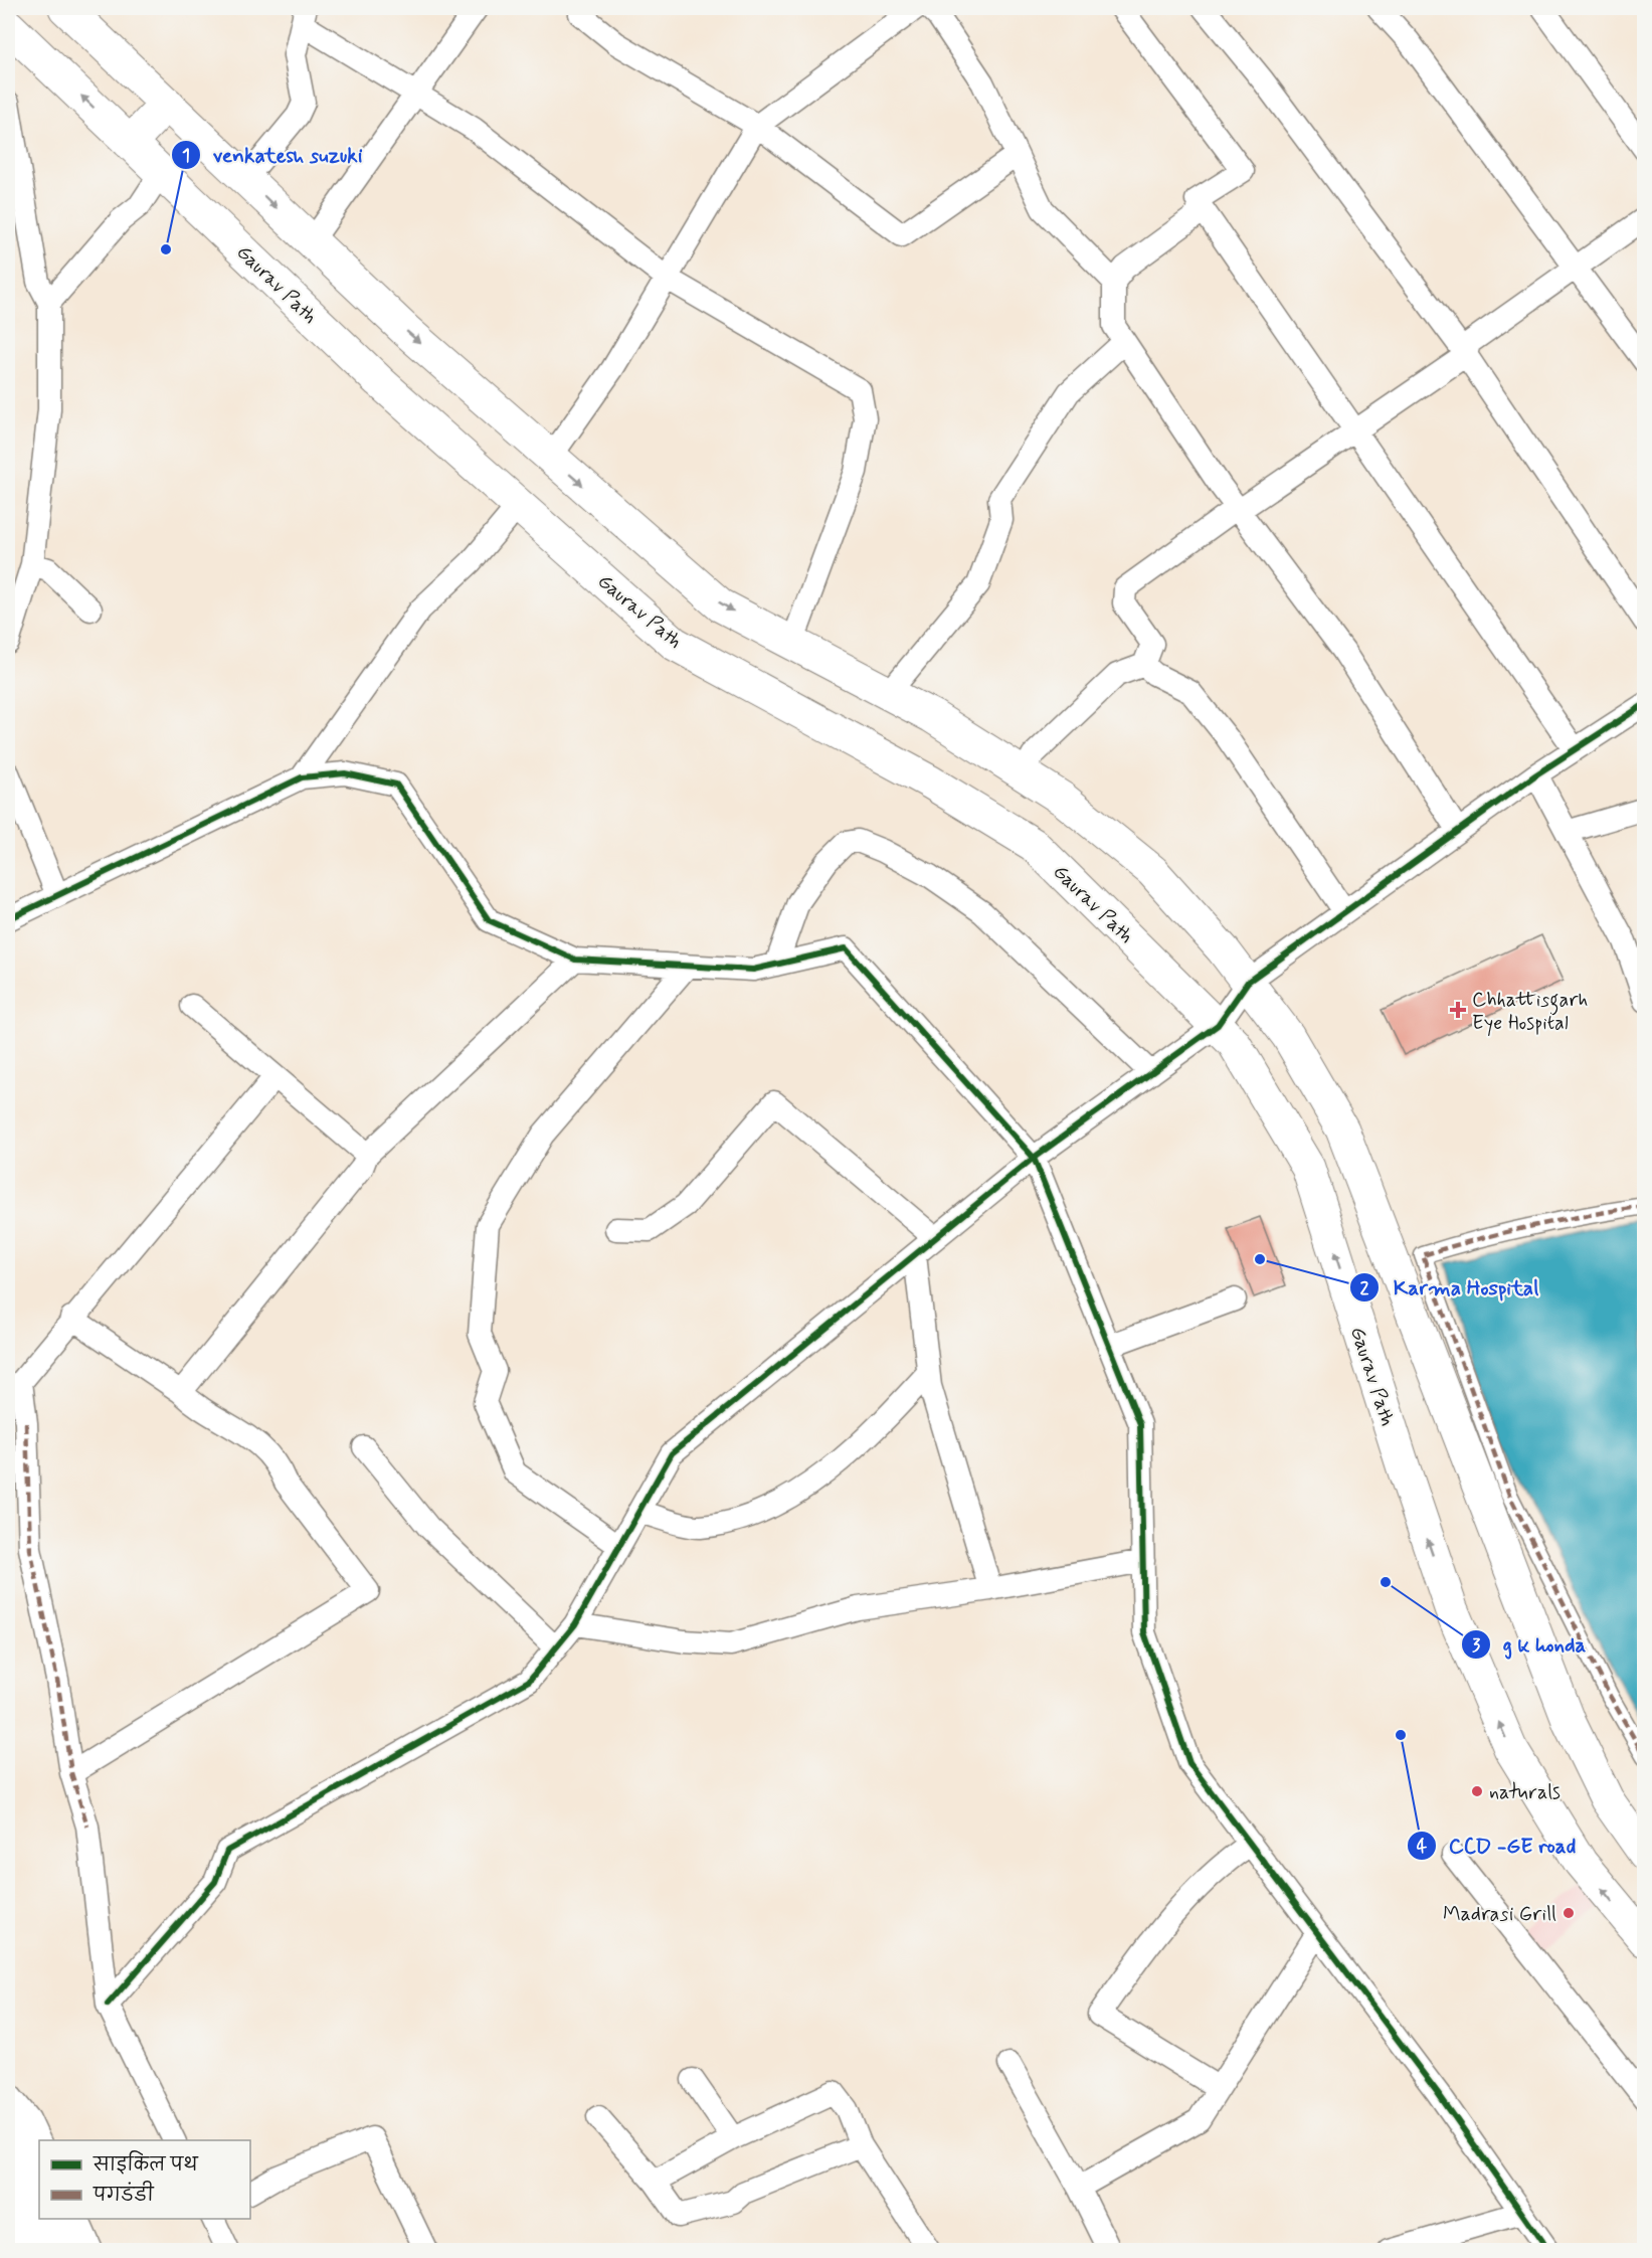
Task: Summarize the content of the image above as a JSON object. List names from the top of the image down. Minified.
{"streets":{"main road":["Gaurav Path"]},"places":{"other":["venkatesh suzuki","Karma Hospital","g k honda","CCD -GE road","naturals","Madrasi Grill"],"health":["Chhattisgarh Eye Hospital"]},"legend":["साइकिल पथ","पगडंडी"]}
